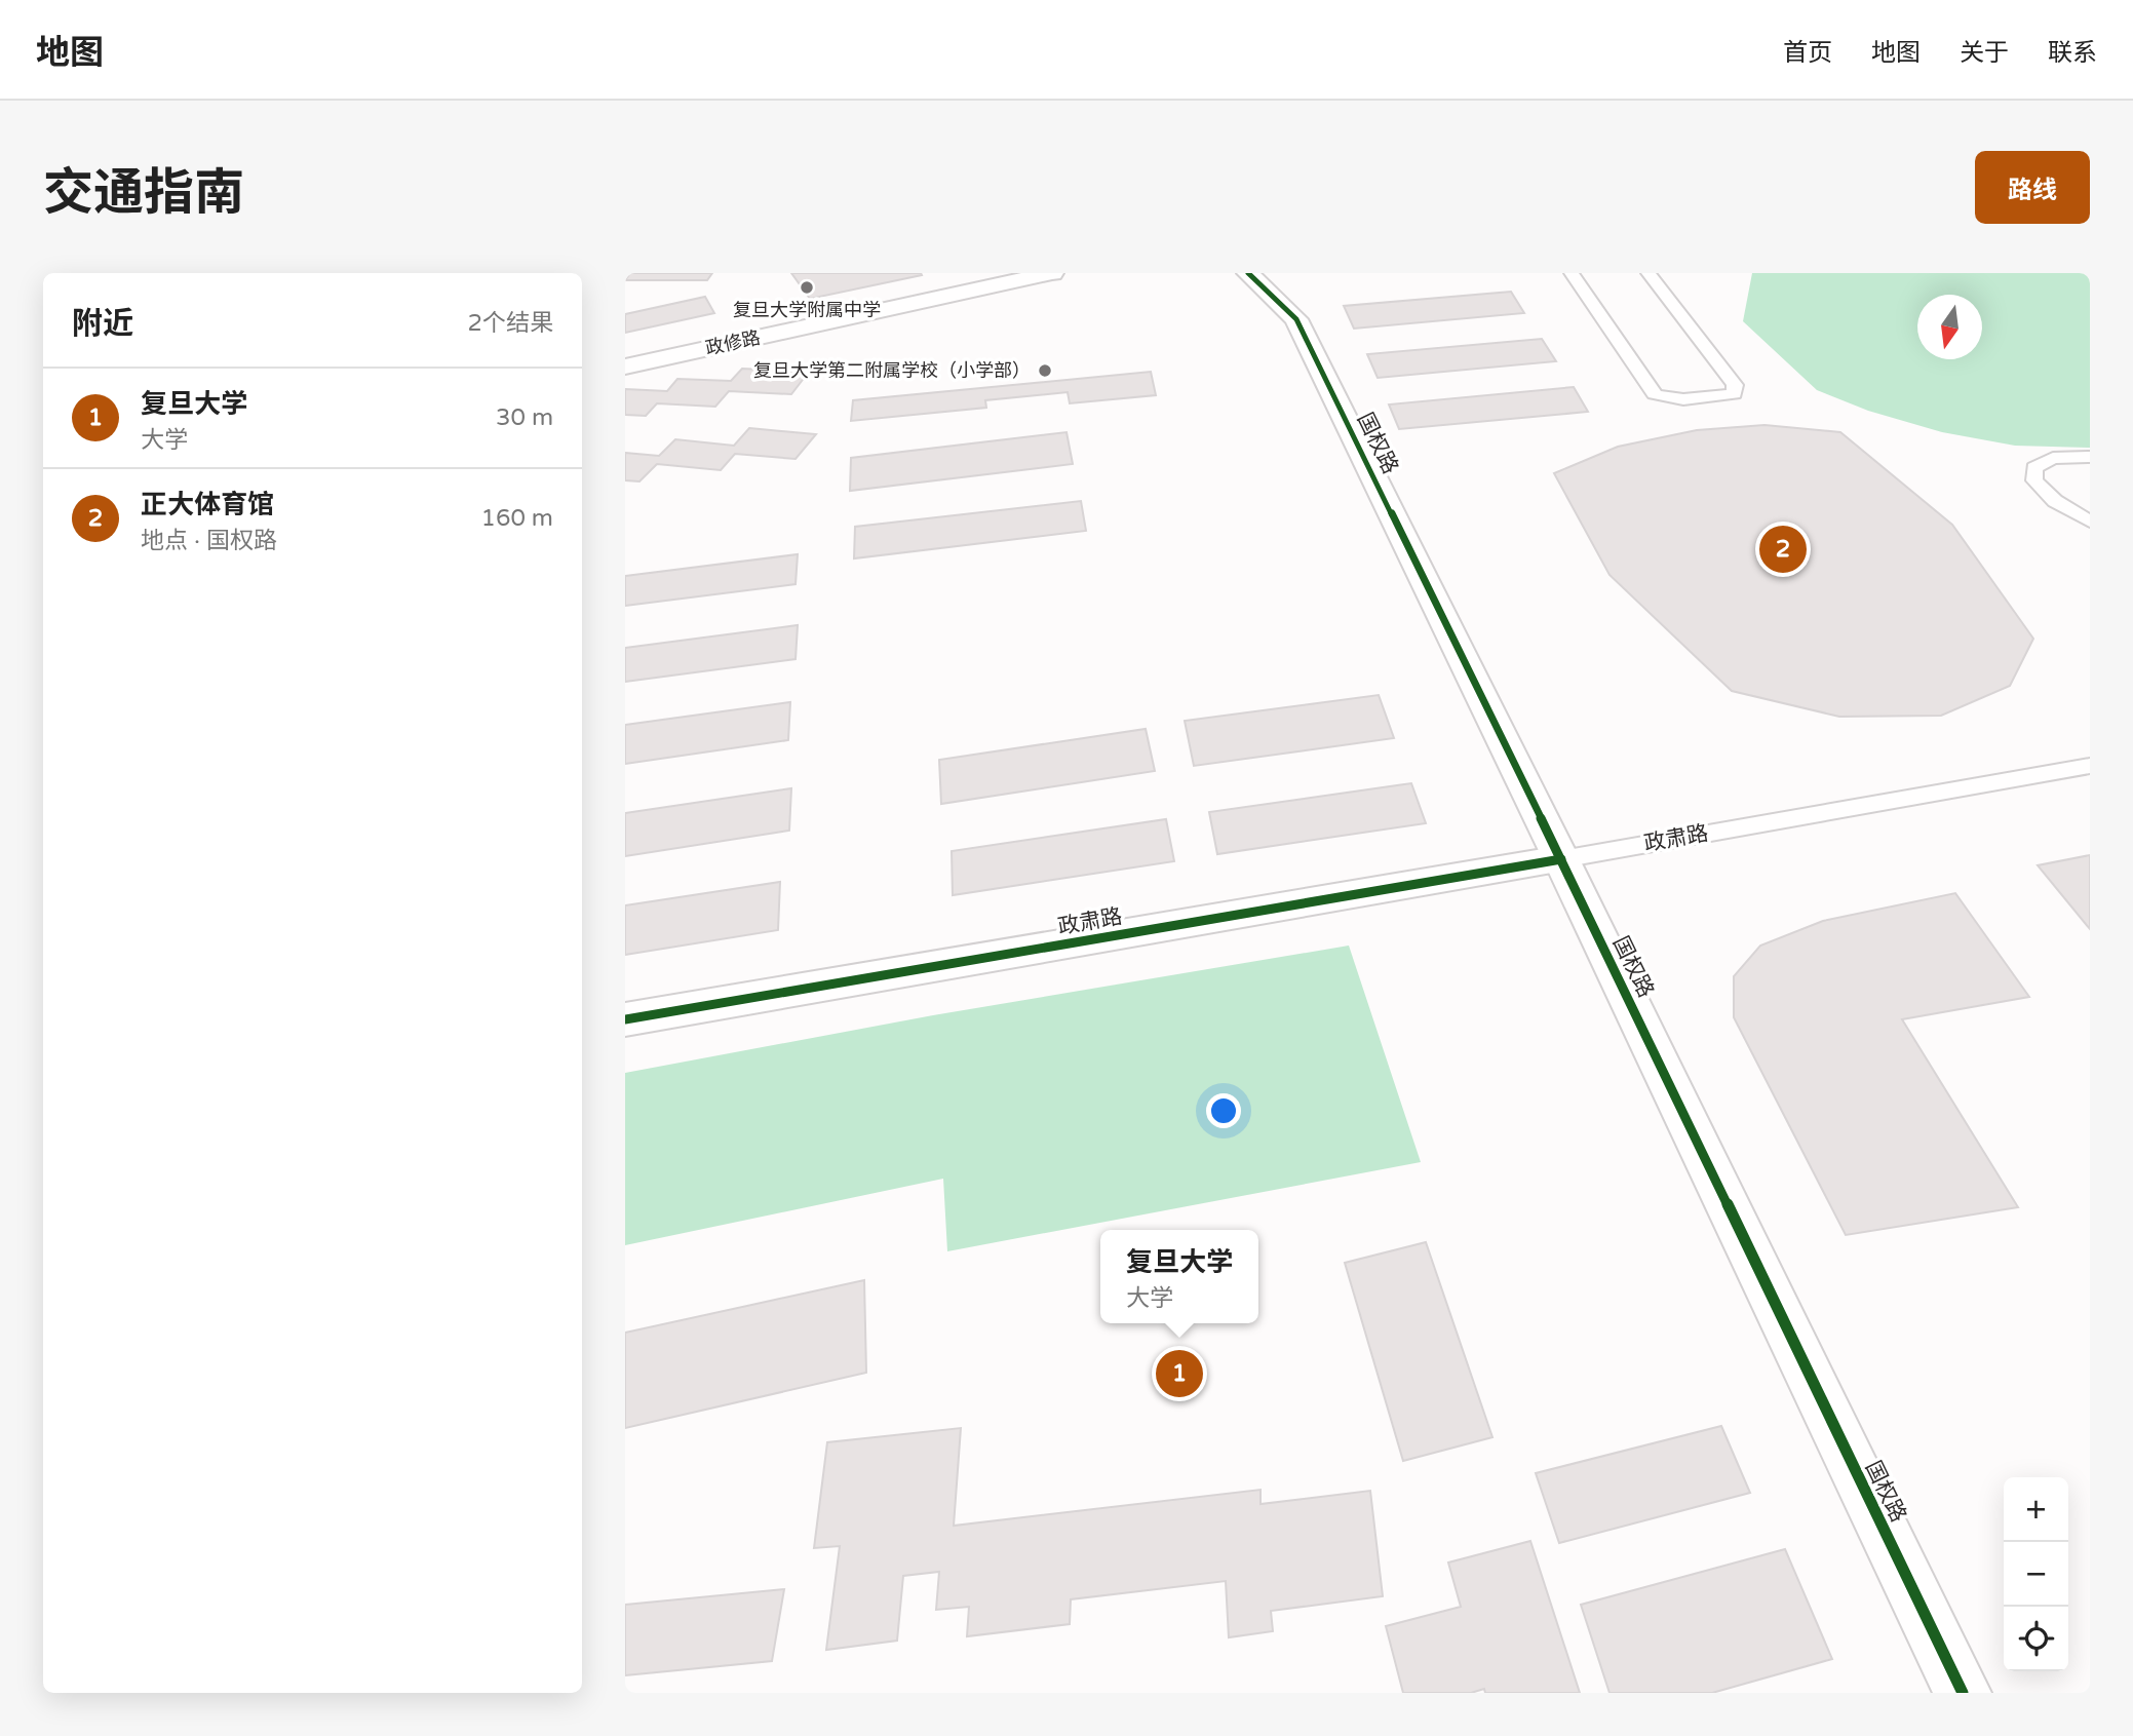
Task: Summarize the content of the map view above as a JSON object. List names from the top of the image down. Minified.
{"streets":{"street":["政修路","国权路","政肃路"]},"crossings":[["国权路","政肃路"]],"places":["复旦大学附属中学","复旦大学第二附属学校（小学部）"],"north":"bottom","page":{"header":"地图","nav":["首页","地图","关于","联系"],"title":"交通指南","buttons":"路线","heading":["附近","2个结果"],"list":[{"mark":"1","name":"复旦大学","note":"大学","value":"30 m"},{"mark":"2","name":"正大体育馆","note":"地点 · 国权路","value":"160 m"}],"pins":["2","1"],"popup":["复旦大学","大学"],"map_buttons":["+","−"]}}
